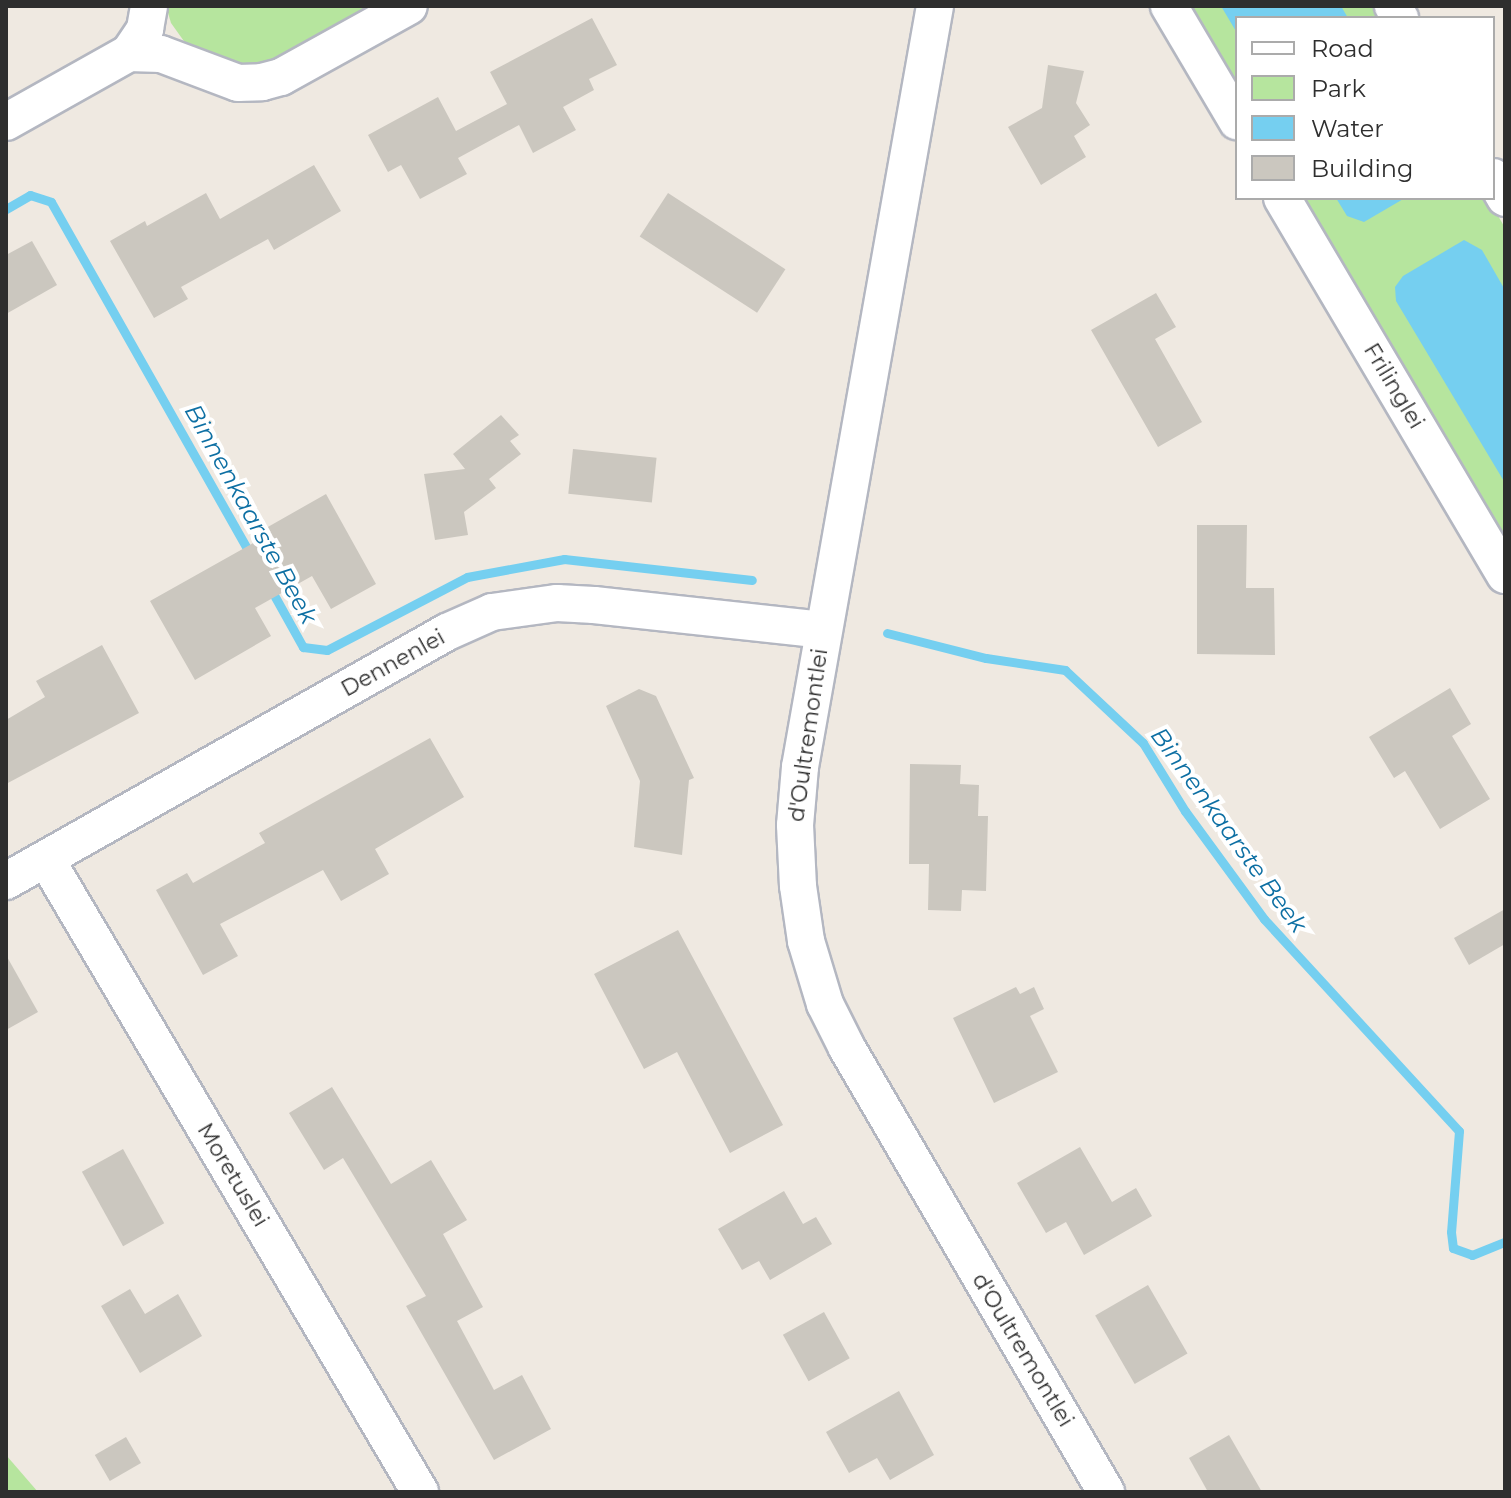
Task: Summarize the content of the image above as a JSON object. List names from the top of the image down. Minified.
{"streets":{"street":["Frilinglei","Dennenlei","d'Oultremontlei","Moretuslei"]},"crossings":[["Dennenlei","d'Oultremontlei"],["Dennenlei","Moretuslei"]],"water":["Binnenkaarste Beek"],"legend":["Road","Park","Water","Building"]}
